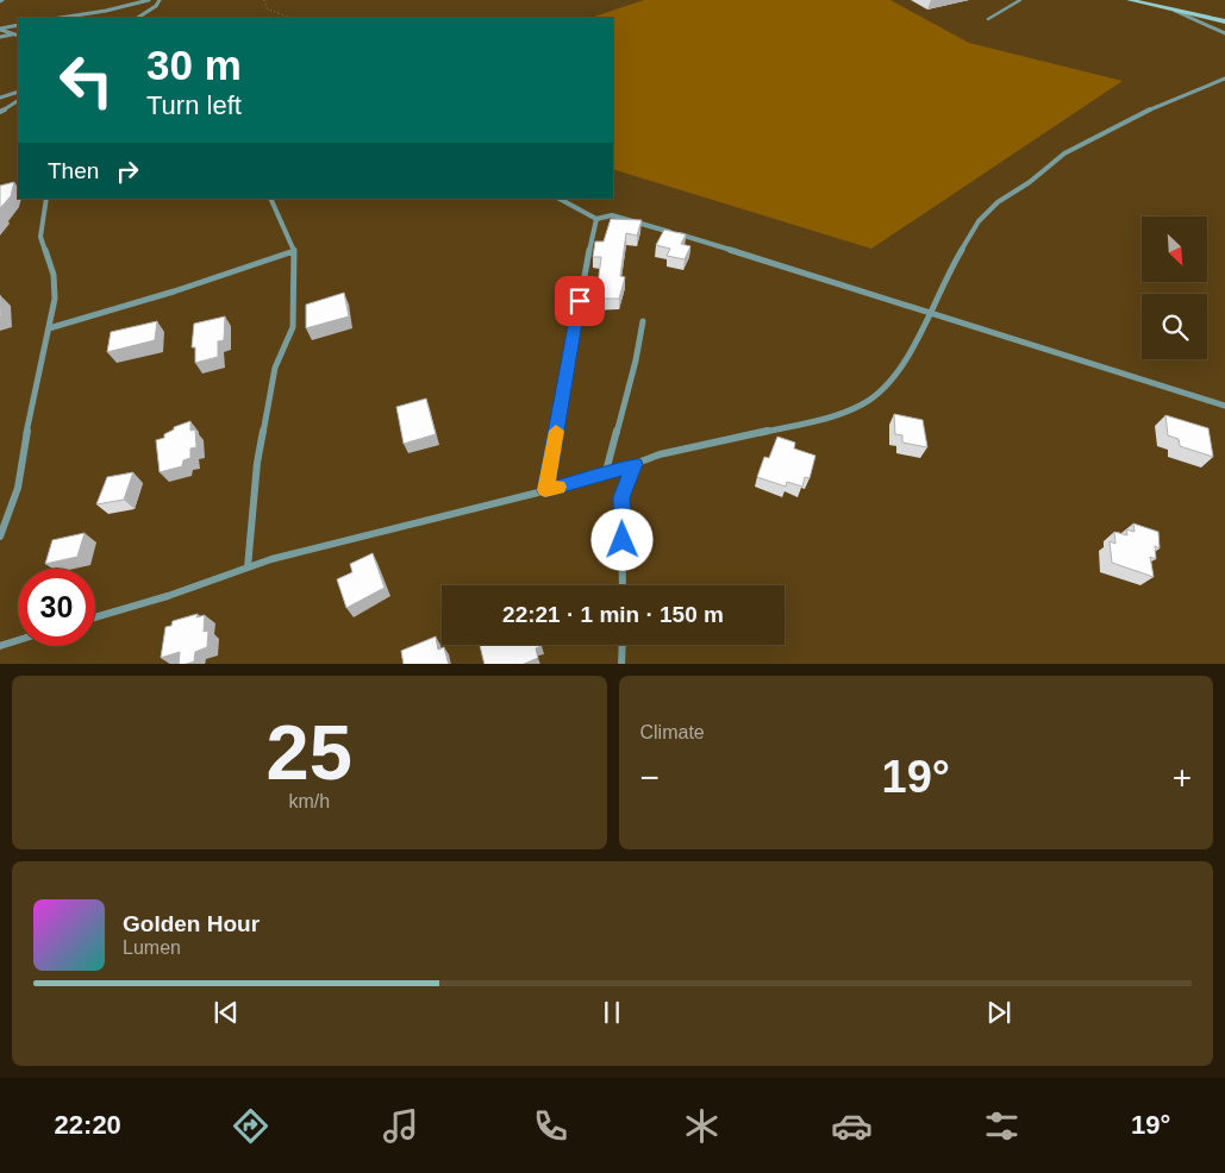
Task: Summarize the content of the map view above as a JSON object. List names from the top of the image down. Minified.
{"north":"bottom right","page":{"turn":["30 m","Turn left"],"then":"Then","limit":"30","trip":"22:21 · 1 min · 150 m","tile":[["25","km/h"],"Climate"],"heat":["−","19°","+"],"song":["Golden Hour","Lumen"],"tabs":["22:20","19°"]}}
